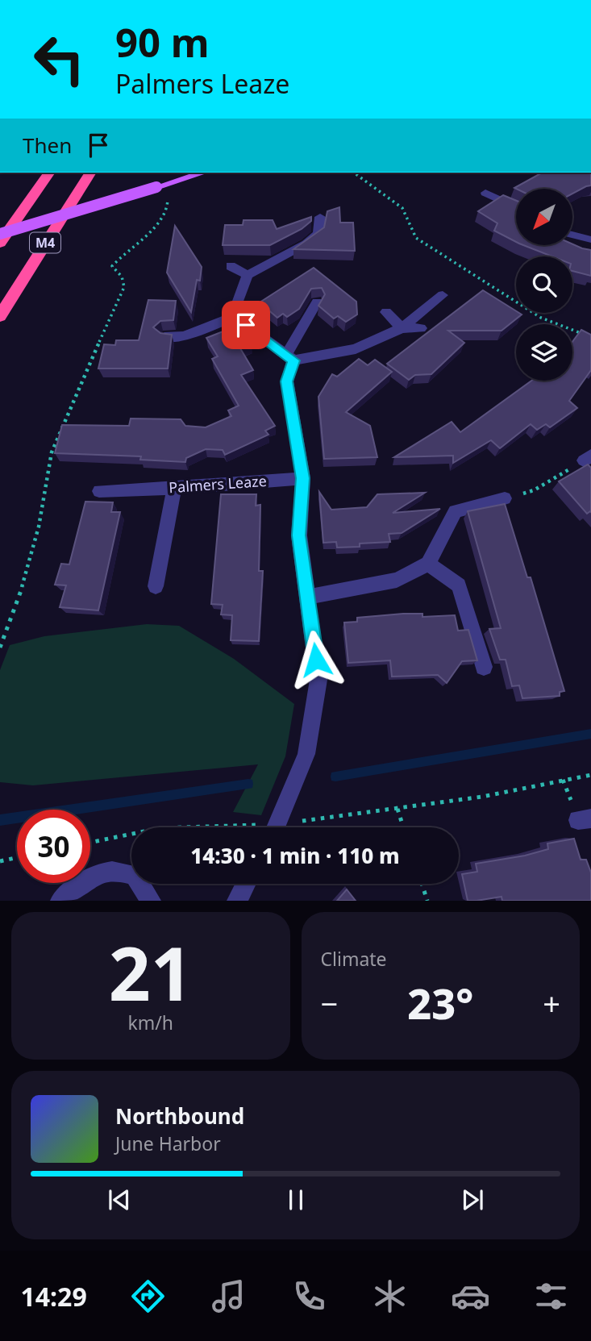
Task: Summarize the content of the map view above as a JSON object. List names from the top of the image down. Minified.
{"streets":{"highway":["M4"],"street":["Palmers Leaze"]},"north":"bottom left","page":{"turn":["90 m","Palmers Leaze"],"then":"Then","limit":"30","trip":"14:30 · 1 min · 110 m","tile":[["21","km/h"],"Climate"],"heat":["−","23°","+"],"song":["Northbound","June Harbor"],"tabs":"14:29"}}
